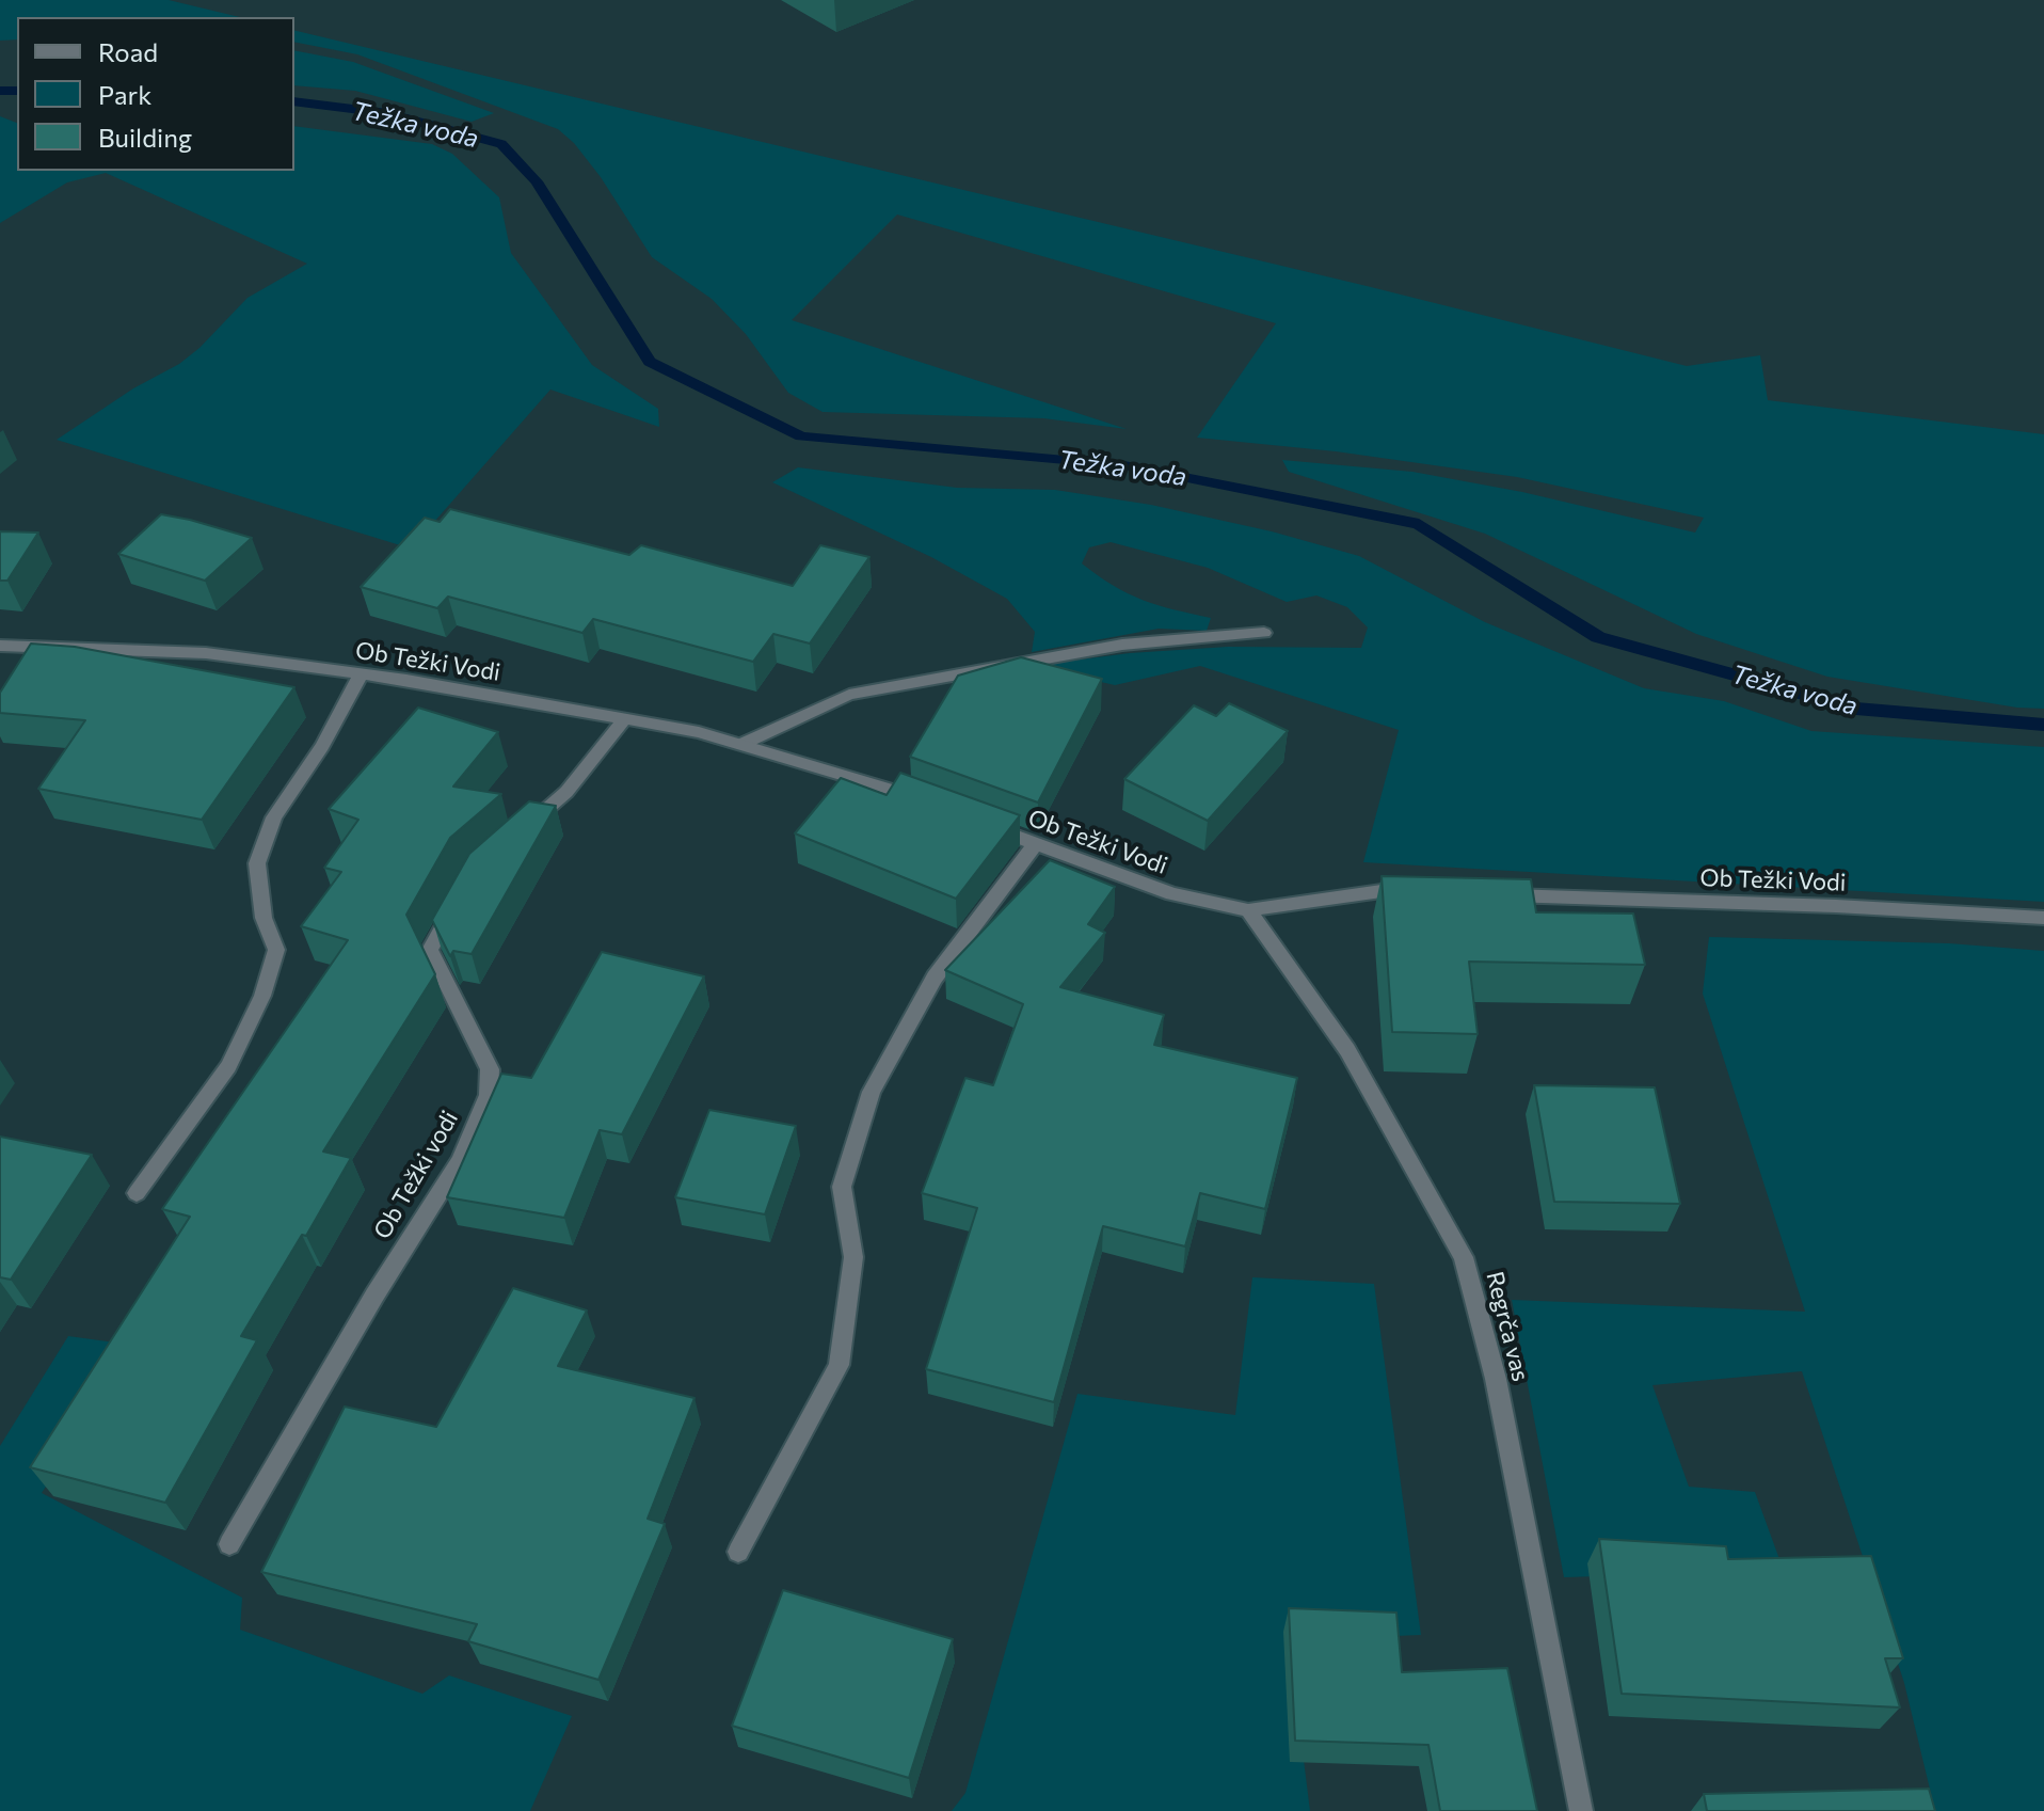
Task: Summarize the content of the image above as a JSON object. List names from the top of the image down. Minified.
{"streets":{"street":["Ob Težki Vodi","Ob Težki vodi","Regrča vas"]},"crossings":[["Ob Težki Vodi","Ob Težki vodi"],["Ob Težki Vodi","Regrča vas"]],"water":["Težka voda"],"legend":["Road","Park","Building"]}
